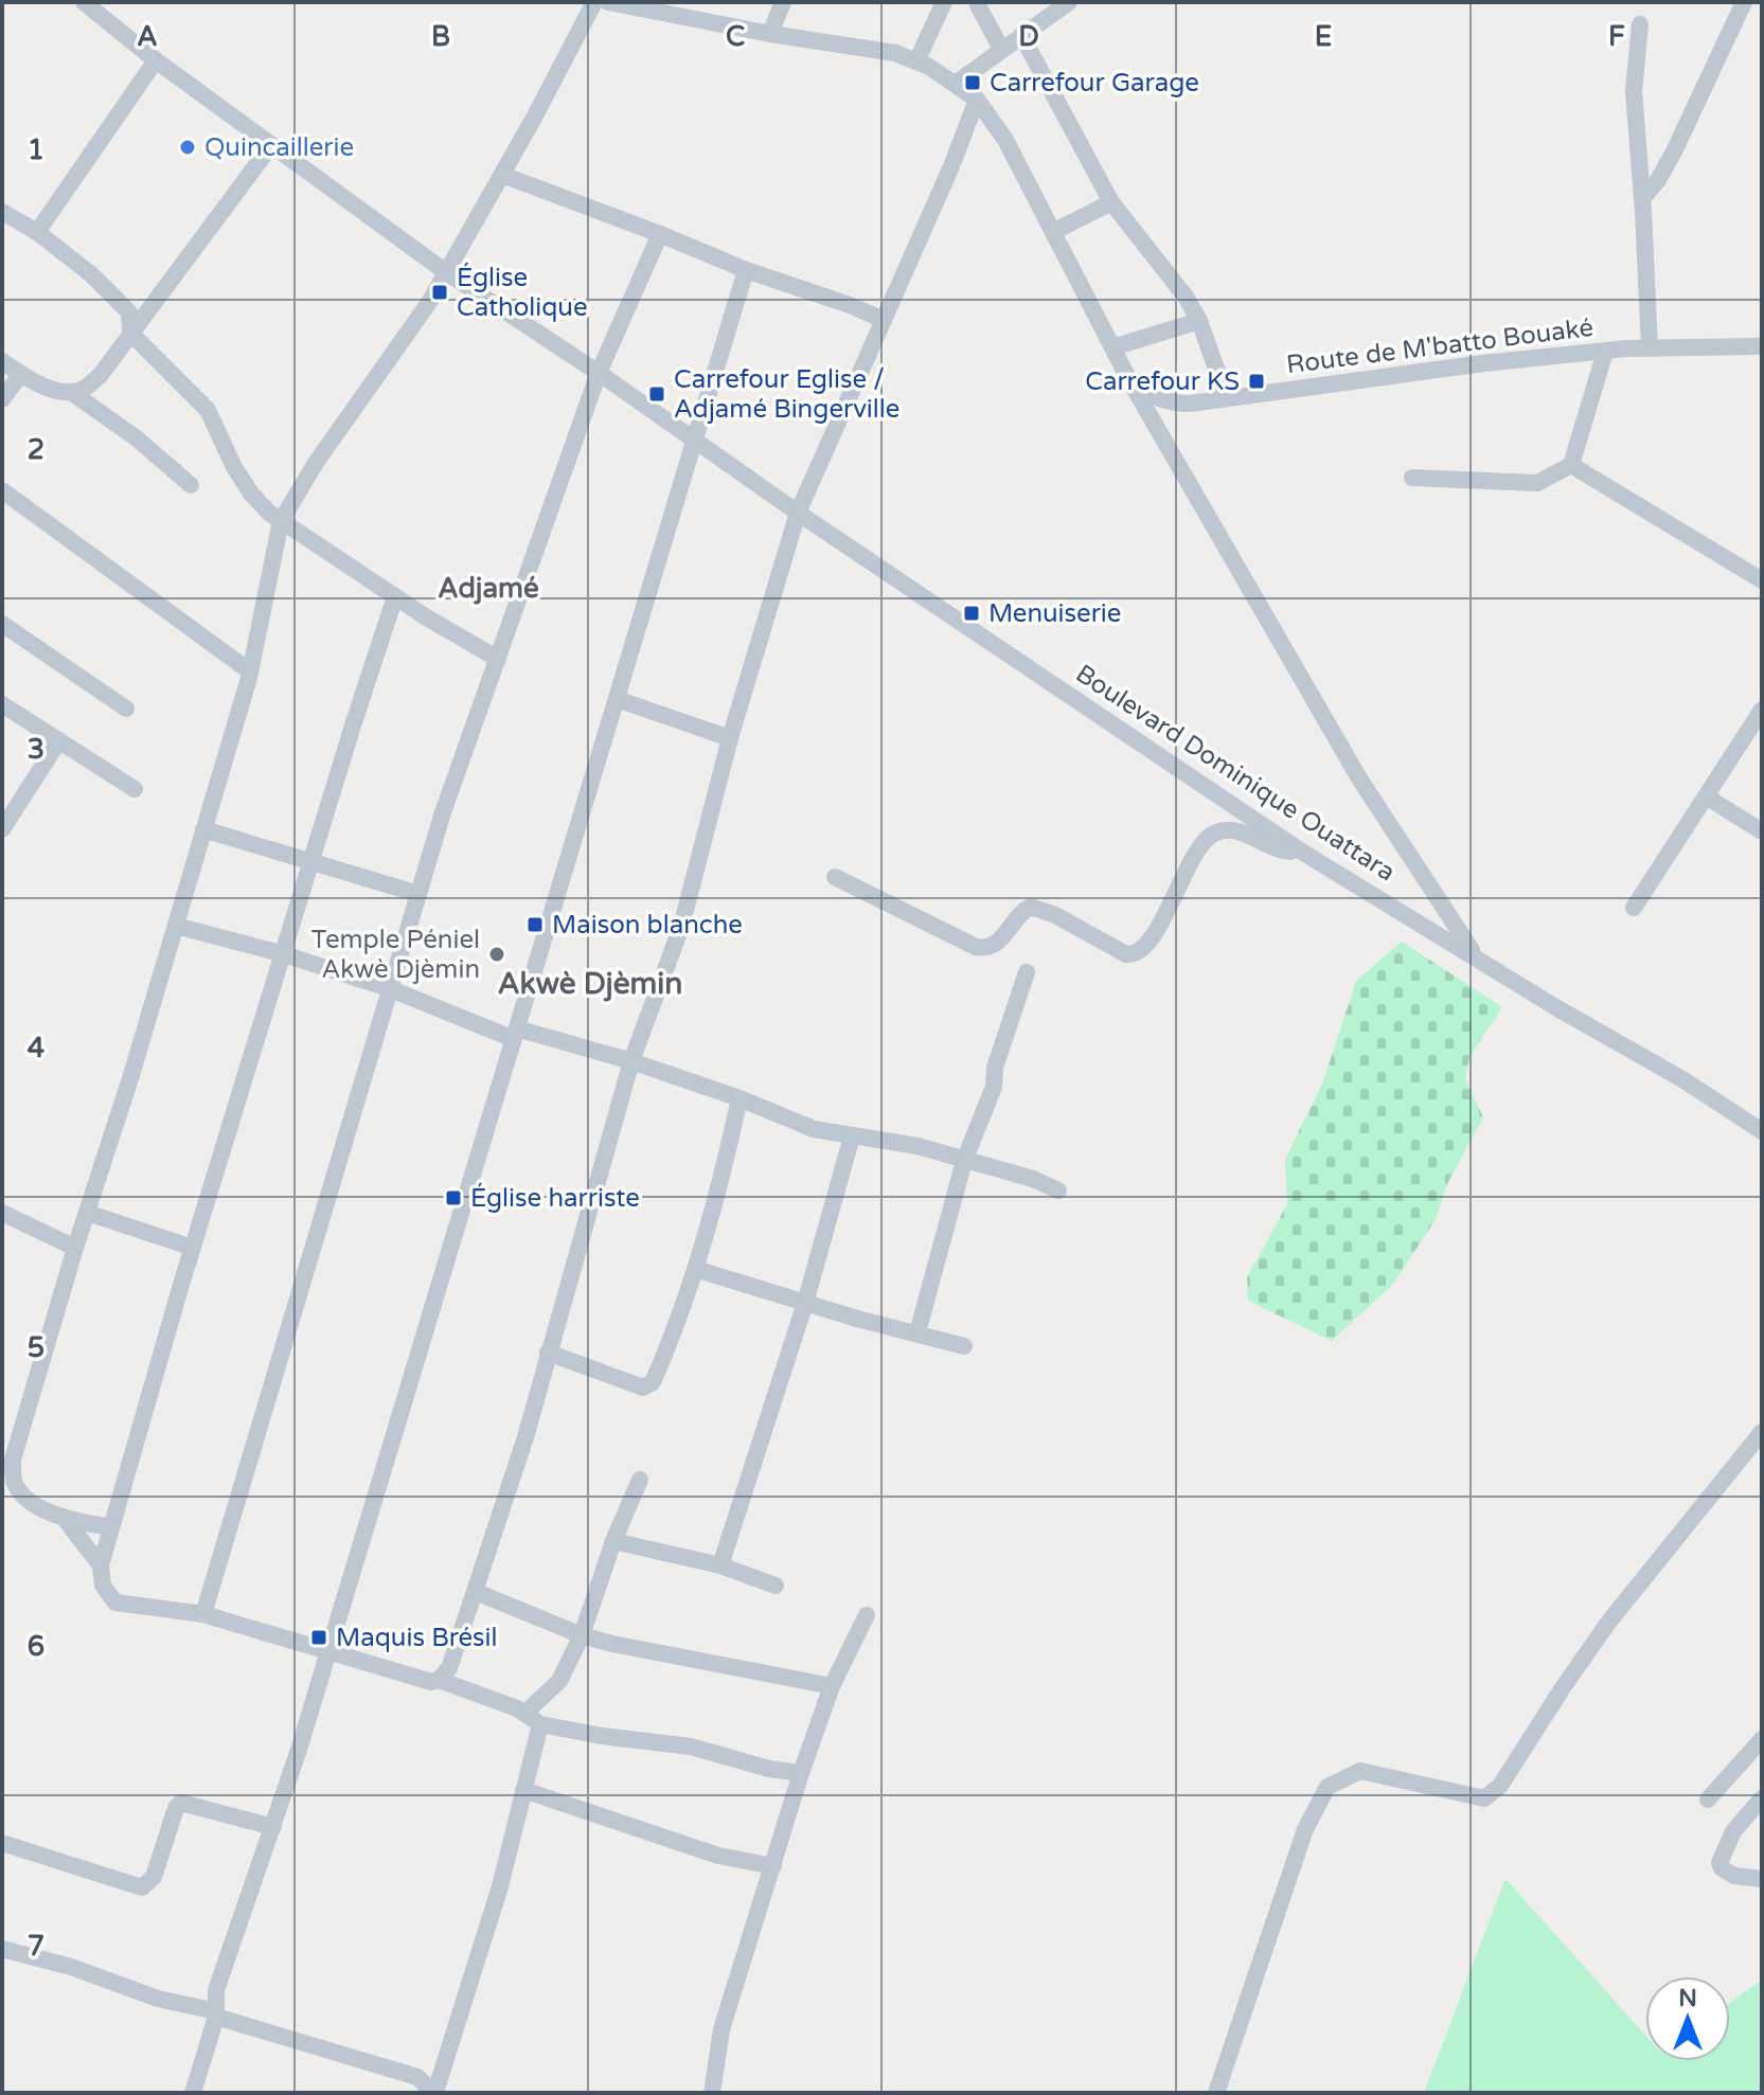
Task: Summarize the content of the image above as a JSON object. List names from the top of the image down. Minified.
{"streets":{"street":["Route de M'batto Bouaké","Boulevard Dominique Ouattara"]},"districts":["Adjamé","Akwè Djèmin"],"places":{"transit":["Carrefour Garage","Église Catholique","Carrefour KS","Carrefour Eglise / Adjamé Bingerville","Menuiserie","Maison blanche","Église harriste","Maquis Brésil"],"other":["Quincaillerie","Temple Péniel Akwè Djèmin"]},"north":"top","grid":{"columns":["A","B","C","D","E","F"],"rows":["1","2","3","4","5","6","7"]}}
